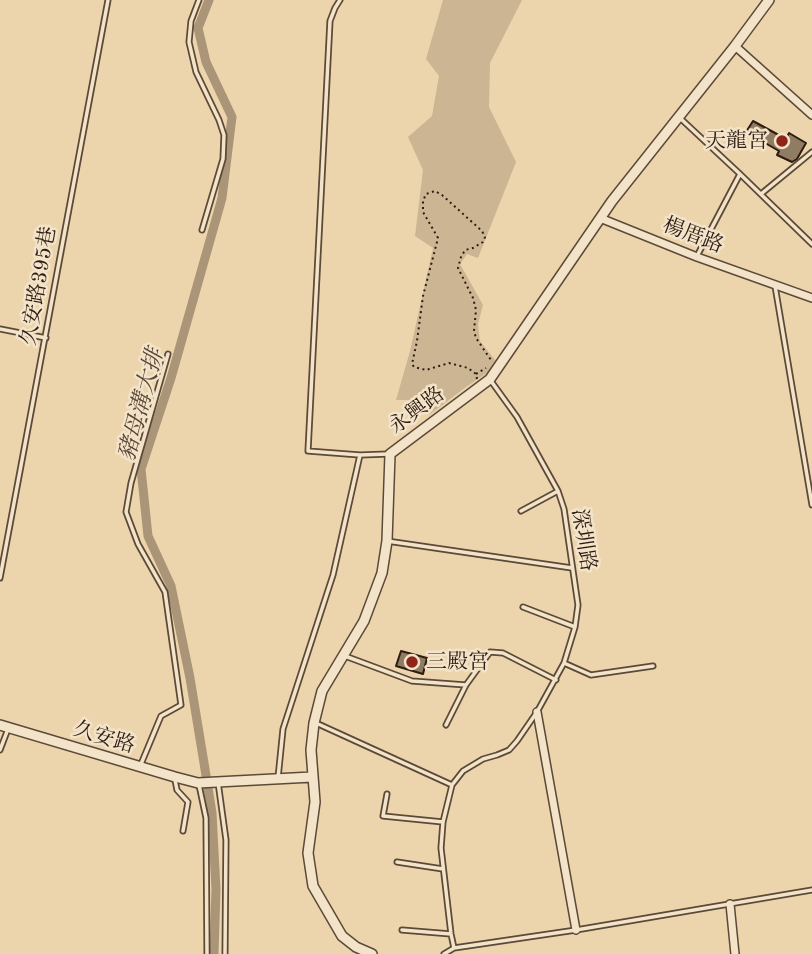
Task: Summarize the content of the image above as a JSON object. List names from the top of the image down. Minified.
{"streets":{"street":["楊厝路","永興路","久安路"],"lane":["久安路395巷","深圳路"]},"crossings":[["楊厝路","永興路"],["永興路","深圳路"],["永興路","久安路"]],"water":["豬母溝大排"],"places":["天龍宮","三殿宮"]}
